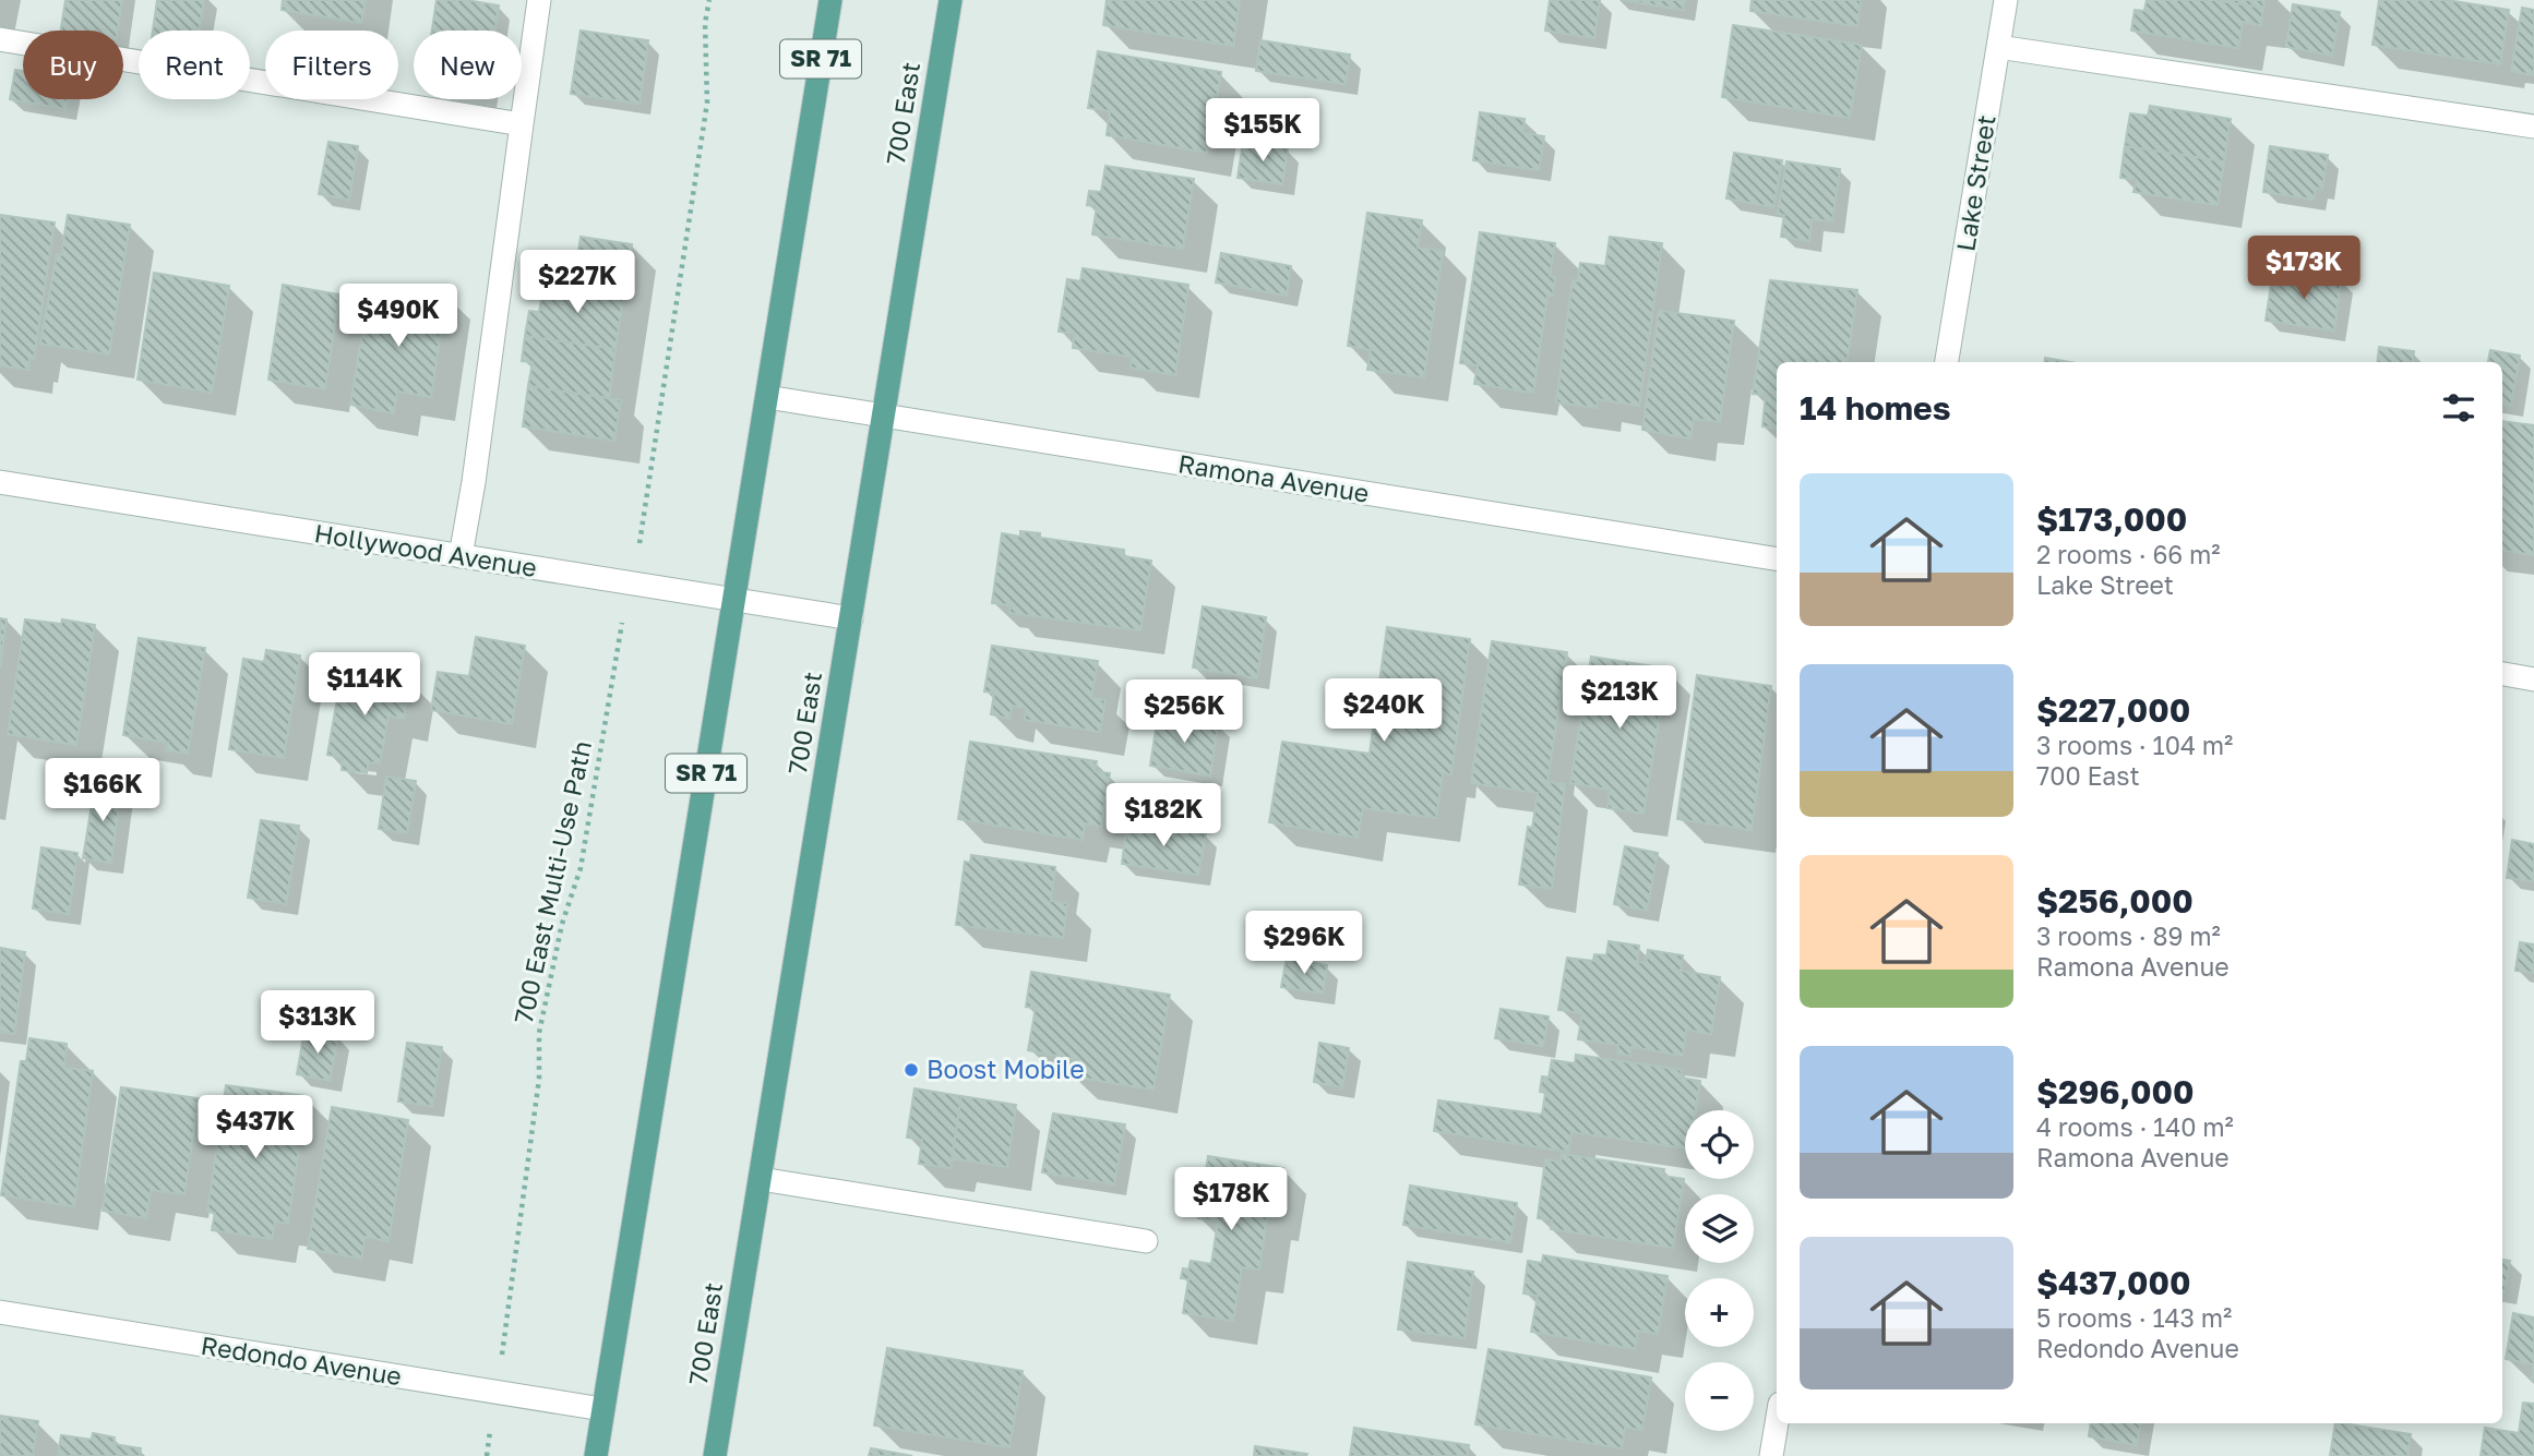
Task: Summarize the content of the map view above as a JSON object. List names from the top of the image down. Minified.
{"streets":{"main road":["SR 71","700 East"],"street":["Lake Street","Ramona Avenue","Hollywood Avenue","Redondo Avenue"],"path":["700 East Multi-Use Path"]},"crossings":[["SR 71","Ramona Avenue"],["SR 71","Hollywood Avenue"],["SR 71","Redondo Avenue"],["700 East","Ramona Avenue"],["700 East","Hollywood Avenue"]],"places":["Boost Mobile"],"page":{"chip":["Buy","Rent","Filters","New"],"price":["$155K","$173K","$227K","$490K","$114K","$213K","$240K","$256K","$166K","$182K","$296K","$313K","$437K","$178K"],"heading":"14 homes","list":[{"name":"$173,000","note":"2 rooms · 66 m² · Lake Street"},{"name":"$227,000","note":"3 rooms · 104 m² · 700 East"},{"name":"$256,000","note":"3 rooms · 89 m² · Ramona Avenue"},{"name":"$296,000","note":"4 rooms · 140 m² · Ramona Avenue"},{"name":"$437,000","note":"5 rooms · 143 m² · Redondo Avenue"}],"map_buttons":["+","−"]}}
